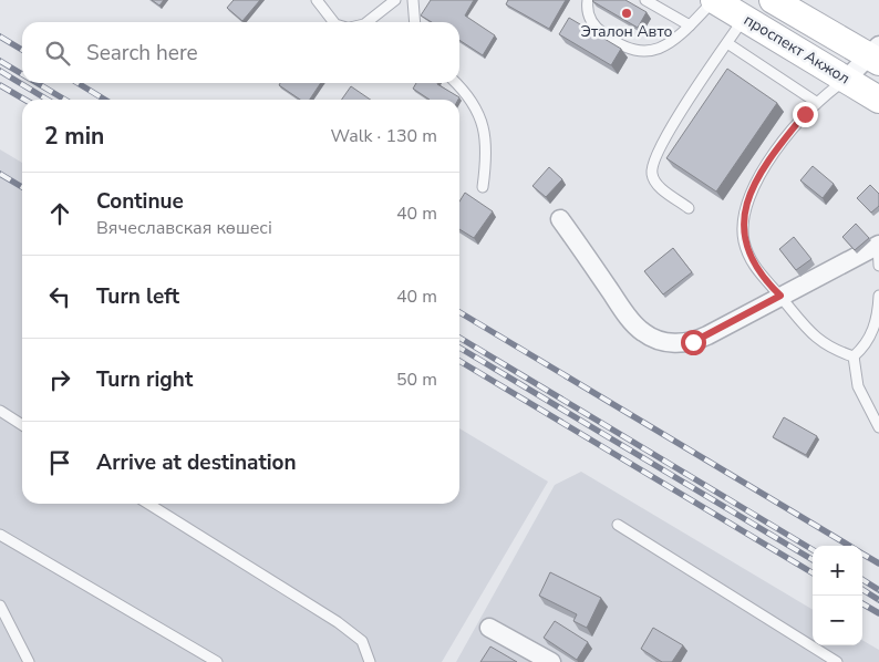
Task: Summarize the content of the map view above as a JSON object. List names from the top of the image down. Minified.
{"streets":{"main road":["проспект Акжол"]},"places":["Эталон Авто"],"page":{"search":"Search here","heading":["2 min","Walk · 130 m"],"list":[["Continue","Вячеславская көшесі","40 m"],["Turn left","40 m"],["Turn right","50 m"],"Arrive at destination"],"map_buttons":["+","−"]}}
